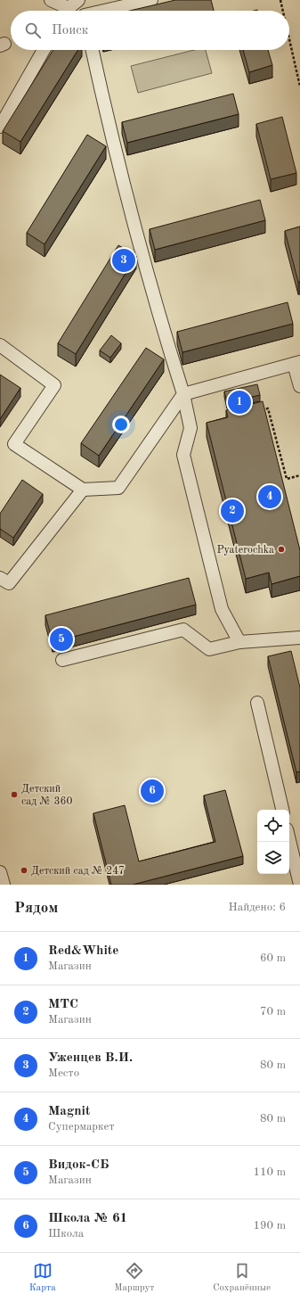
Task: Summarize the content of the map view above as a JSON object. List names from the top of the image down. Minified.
{"places":["Pyaterochka","Детский сад № 360","Детский сад № 247"],"page":{"search":"Поиск","pins":["3","1","4","2","5","6"],"heading":["Рядом","Найдено: 6"],"list":[{"mark":"1","name":"Red&White","note":"Магазин","value":"60 m"},{"mark":"2","name":"МТС","note":"Магазин","value":"70 m"},{"mark":"3","name":"Уженцев В.И.","note":"Место","value":"80 m"},{"mark":"4","name":"Magnit","note":"Супермаркет","value":"80 m"},{"mark":"5","name":"Видок-СБ","note":"Магазин","value":"110 m"},{"mark":"6","name":"Школа № 61","note":"Школа","value":"190 m"}],"nav":["Карта","Маршрут","Сохранённые"]}}
